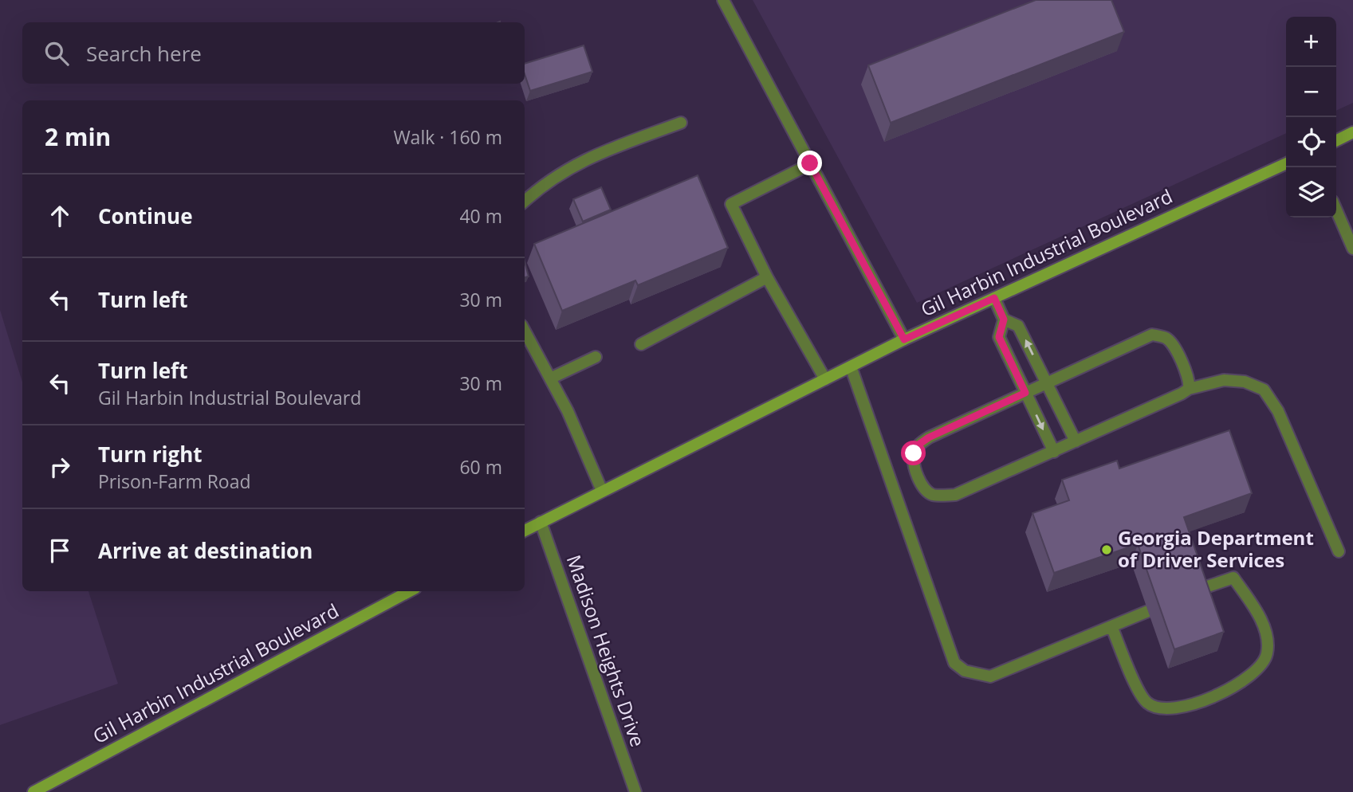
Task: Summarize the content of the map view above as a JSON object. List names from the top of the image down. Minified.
{"streets":{"street":["Gil Harbin Industrial Boulevard","Madison Heights Drive"]},"crossings":[["Gil Harbin Industrial Boulevard","Madison Heights Drive"]],"places":["Georgia Department of Driver Services"],"page":{"map_buttons":["+","−"],"search":"Search here","heading":["2 min","Walk · 160 m"],"list":[["Continue","40 m"],["Turn left","30 m"],["Turn left","Gil Harbin Industrial Boulevard","30 m"],["Turn right","Prison-Farm Road","60 m"],"Arrive at destination"]}}
